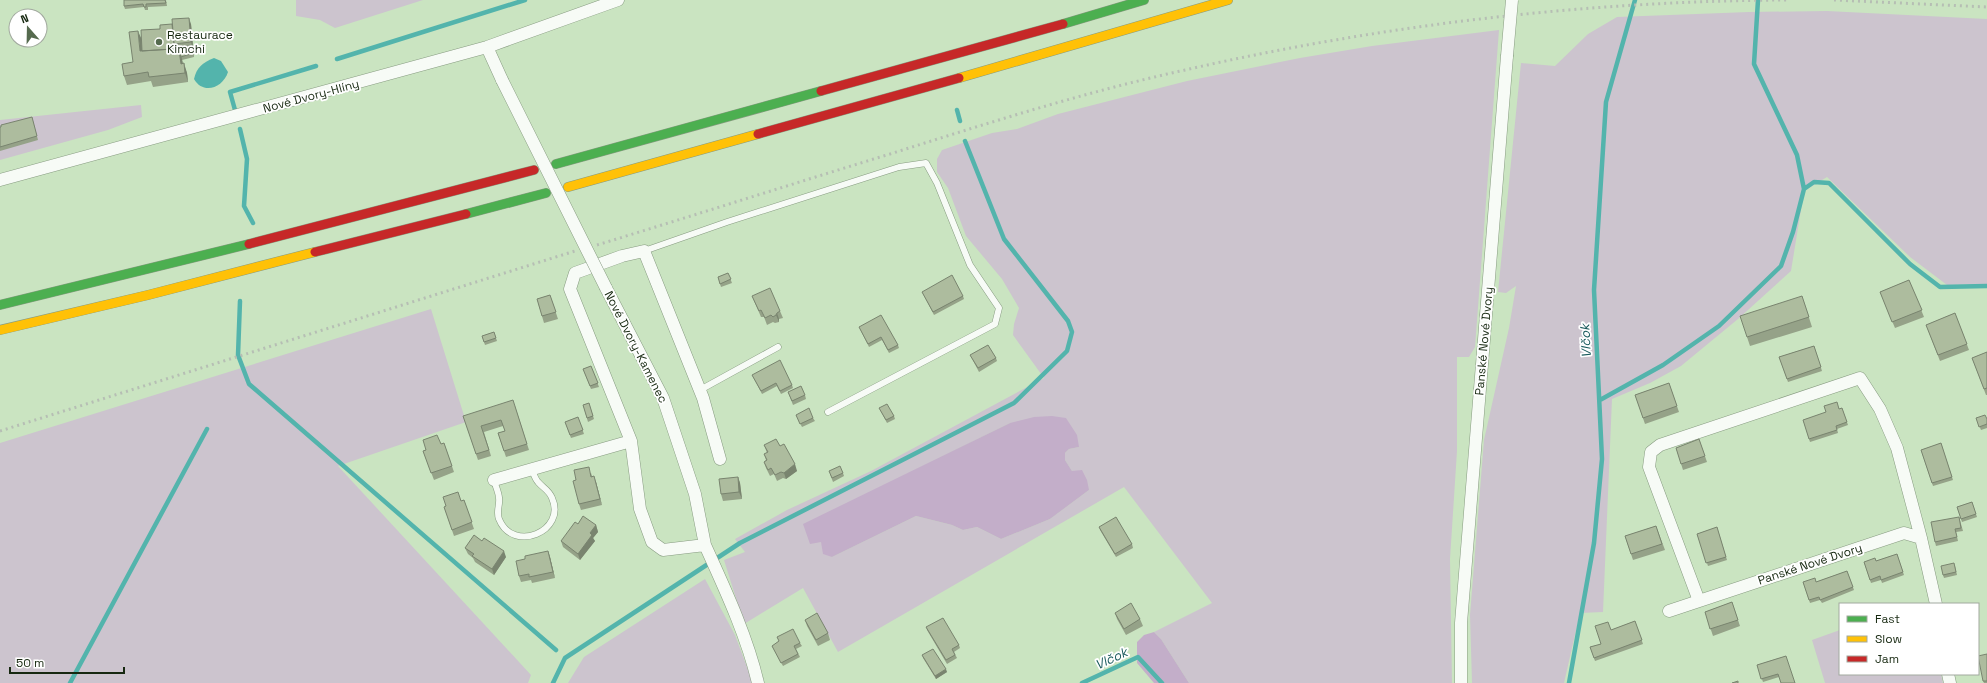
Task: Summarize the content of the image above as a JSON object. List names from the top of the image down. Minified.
{"streets":{"street":["Nové Dvory-Hlíny","Panské Nové Dvory","Nové Dvory-Kamenec"]},"crossings":[["Nové Dvory-Hlíny","Nové Dvory-Kamenec"]],"water":["Vlčok"],"places":["Restaurace Kimchi"],"legend":["Fast","Slow","Jam"],"scale_bar":"50 m","north":"top"}
